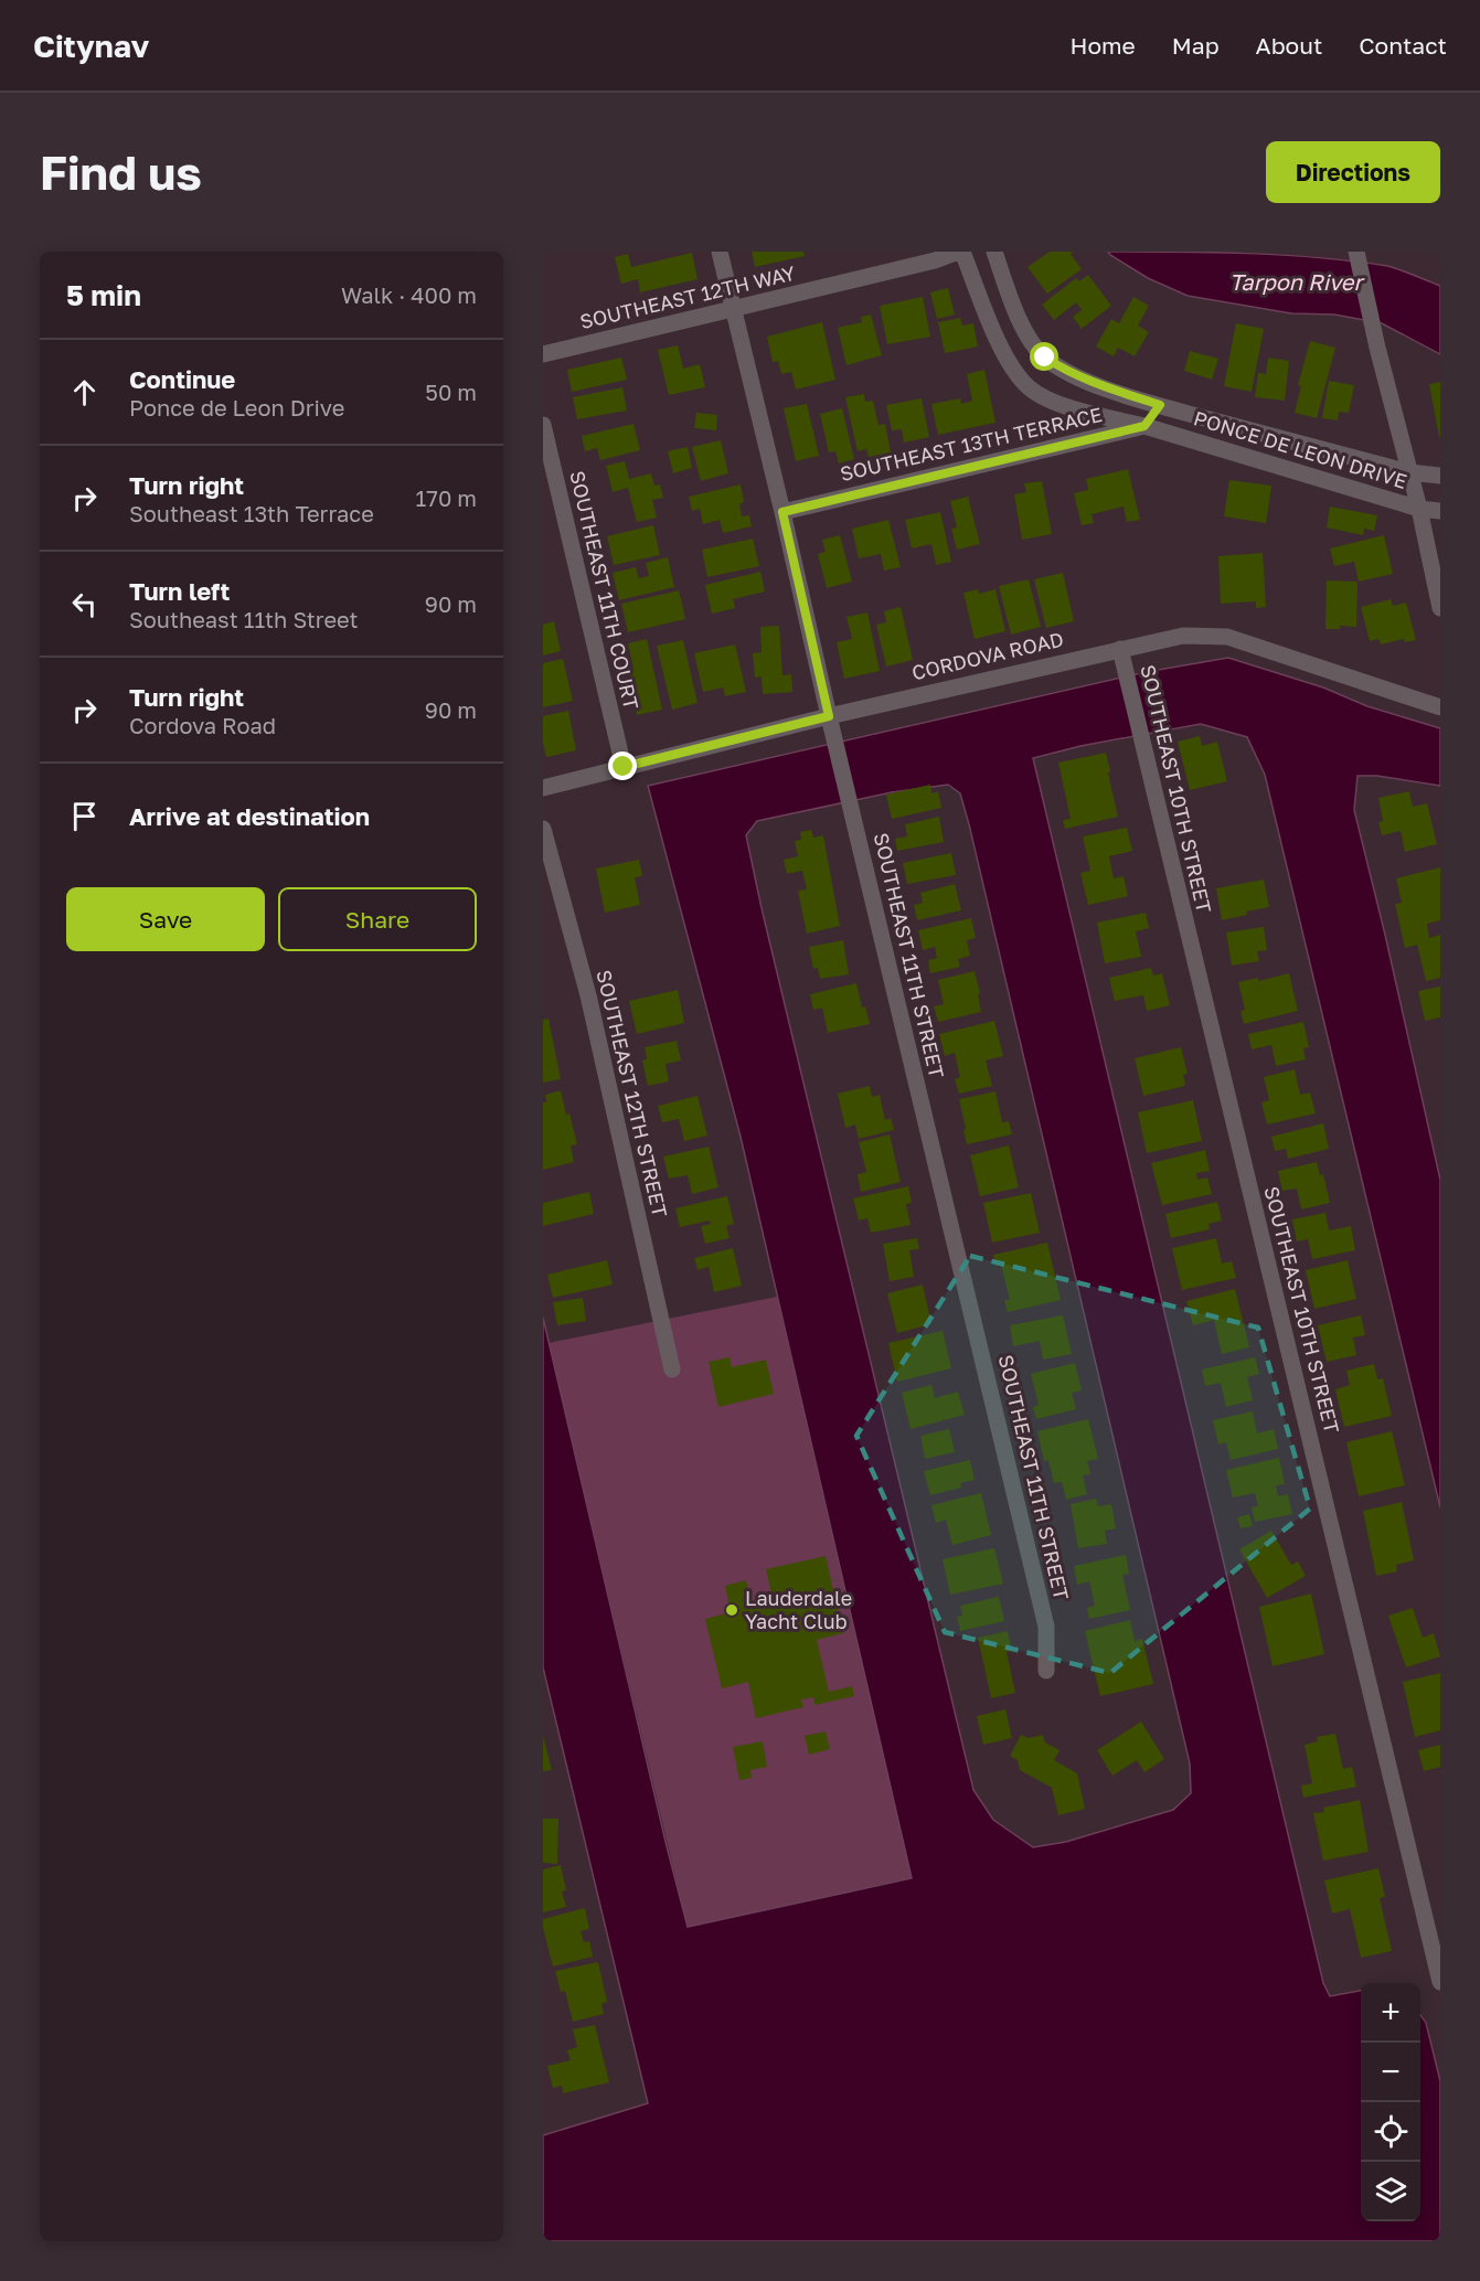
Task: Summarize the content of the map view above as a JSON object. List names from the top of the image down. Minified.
{"streets":{"street":["SOUTHEAST 12TH WAY","SOUTHEAST 13TH TERRACE","PONCE DE LEON DRIVE","SOUTHEAST 11TH COURT","CORDOVA ROAD","SOUTHEAST 10TH STREET","SOUTHEAST 11TH STREET","SOUTHEAST 12TH STREET"]},"crossings":[["SOUTHEAST 12TH WAY","PONCE DE LEON DRIVE"],["SOUTHEAST 12TH WAY","SOUTHEAST 11TH STREET"],["SOUTHEAST 13TH TERRACE","PONCE DE LEON DRIVE"],["SOUTHEAST 13TH TERRACE","SOUTHEAST 11TH STREET"],["SOUTHEAST 11TH COURT","CORDOVA ROAD"],["CORDOVA ROAD","SOUTHEAST 10TH STREET"],["CORDOVA ROAD","SOUTHEAST 11TH STREET"]],"water":["Tarpon River"],"places":["Lauderdale Yacht Club"],"page":{"header":"Citynav","nav":["Home","Map","About","Contact"],"buttons":["Directions",["Save","Share"]],"title":"Find us","heading":["5 min","Walk · 400 m"],"list":[["Continue","Ponce de Leon Drive","50 m"],["Turn right","Southeast 13th Terrace","170 m"],["Turn left","Southeast 11th Street","90 m"],["Turn right","Cordova Road","90 m"],"Arrive at destination"],"map_buttons":["+","−"]}}
